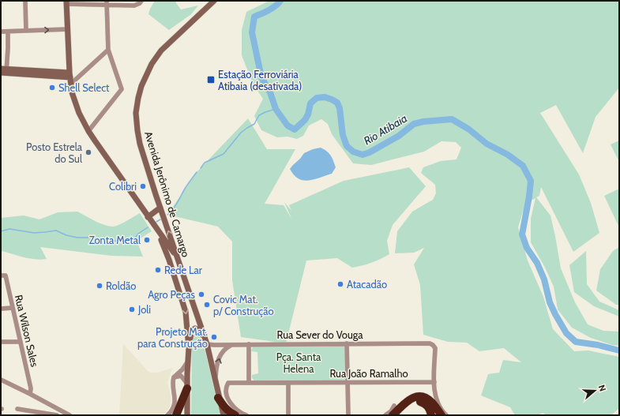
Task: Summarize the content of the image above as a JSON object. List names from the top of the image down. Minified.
{"streets":{"main road":["Avenida Jerônimo de Camargo"],"street":["Rua Wilson Sales","Rua Sever do Vouga","Rua João Ramalho"]},"crossings":[["Avenida Jerônimo de Camargo","Rua Sever do Vouga"],["Rua Sever do Vouga","Rua João Ramalho"]],"water":["Rio Atibaia"],"parks":["Pça. Santa Helena"],"places":{"transit":["Estação Ferroviária Atibaia (desativada)"],"other":["Shell Select","Posto Estrela do Sul","Colibri","Zonta Metal","Rede Lar","Atacadão","Roldão","Agro Peças","Covic Mat. p/ Construção","Joli","Projeto Mat. para Construção"]},"north":"right"}
